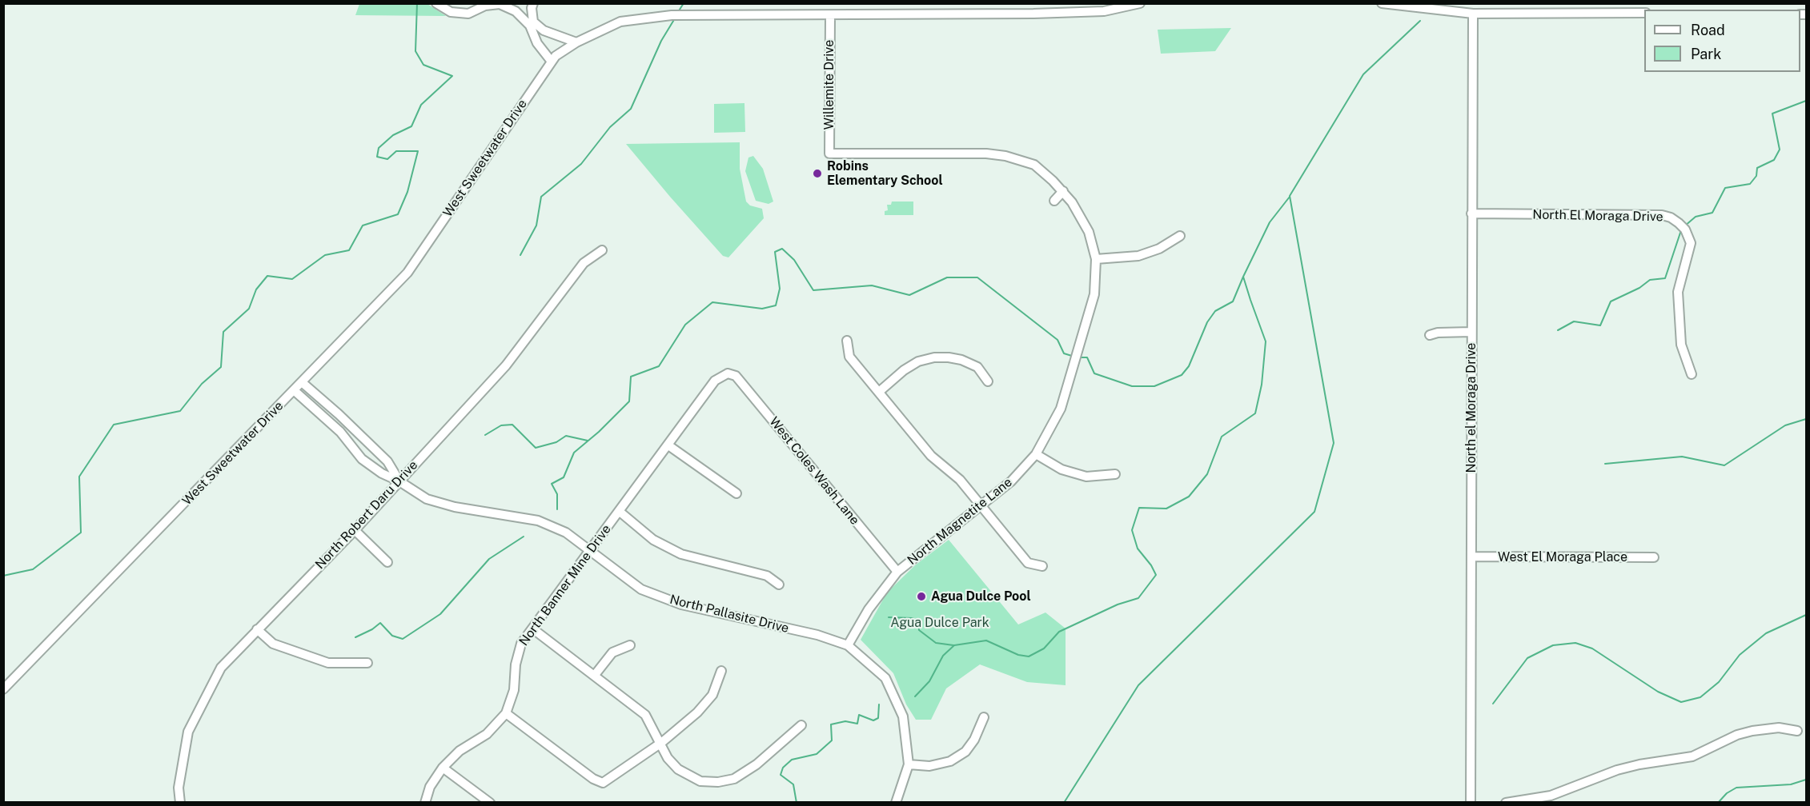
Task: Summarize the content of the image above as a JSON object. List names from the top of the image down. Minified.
{"streets":{"street":["Willemite Drive","West Sweetwater Drive","North El Moraga Drive","North el Moraga Drive","West Coles Wash Lane","North Robert Daru Drive","North Magnetite Lane","West El Moraga Place","North Banner Mine Drive","North Pallasite Drive"]},"crossings":[["Willemite Drive","West Sweetwater Drive"],["Willemite Drive","North Magnetite Lane"],["West Sweetwater Drive","North Pallasite Drive"],["North El Moraga Drive","North el Moraga Drive"],["North el Moraga Drive","West El Moraga Place"],["West Coles Wash Lane","North Magnetite Lane"],["West Coles Wash Lane","North Banner Mine Drive"],["North Robert Daru Drive","North Pallasite Drive"],["North Magnetite Lane","North Pallasite Drive"],["North Banner Mine Drive","North Pallasite Drive"]],"parks":["Agua Dulce Park"],"places":["Robins Elementary School","Agua Dulce Pool"],"legend":["Road","Park"]}
